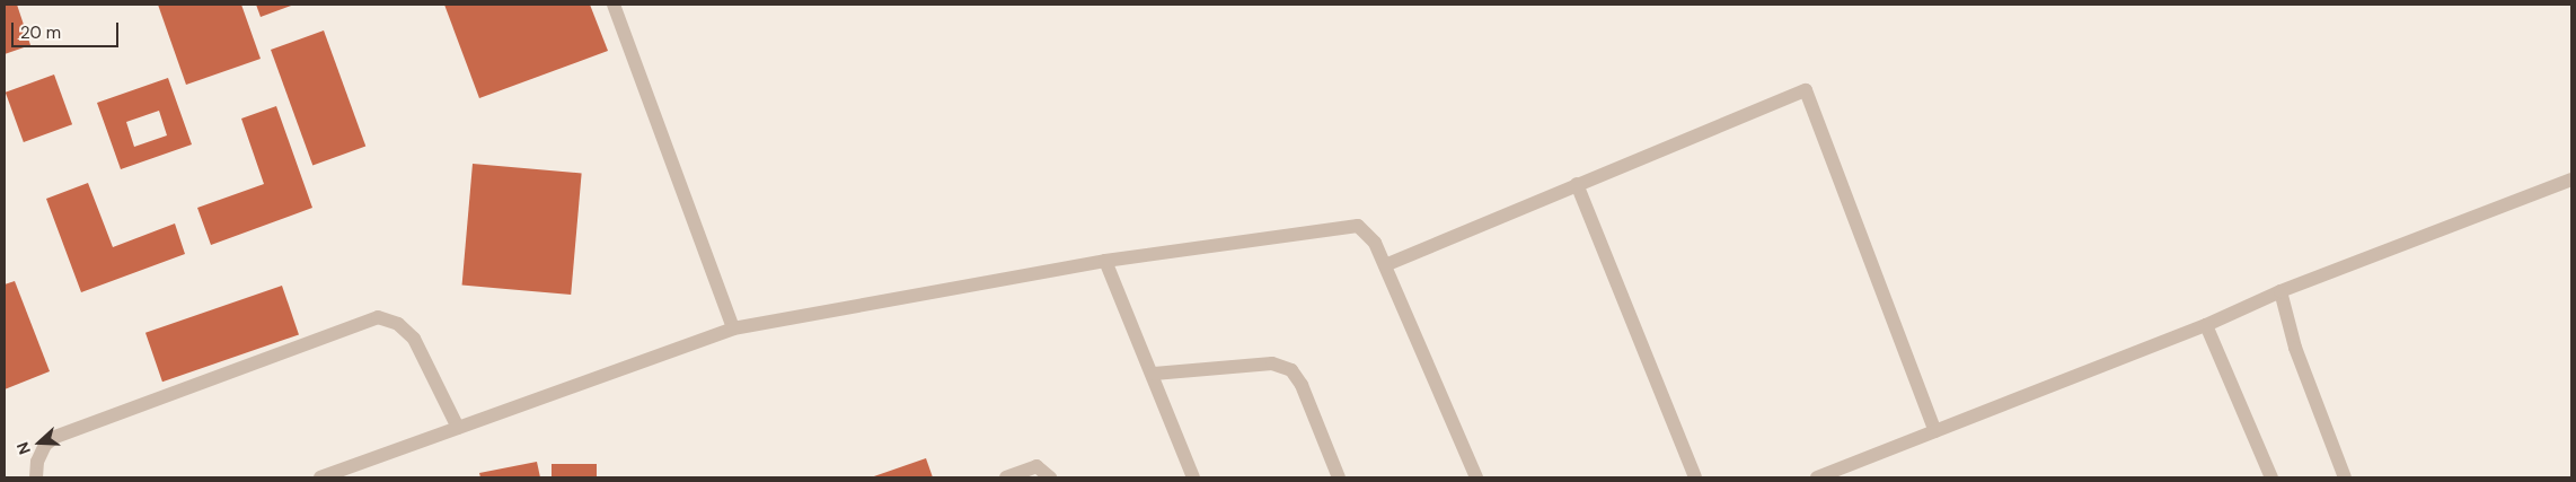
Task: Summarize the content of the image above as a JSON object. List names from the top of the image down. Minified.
{"scale_bar":"20 m","north":"left"}
